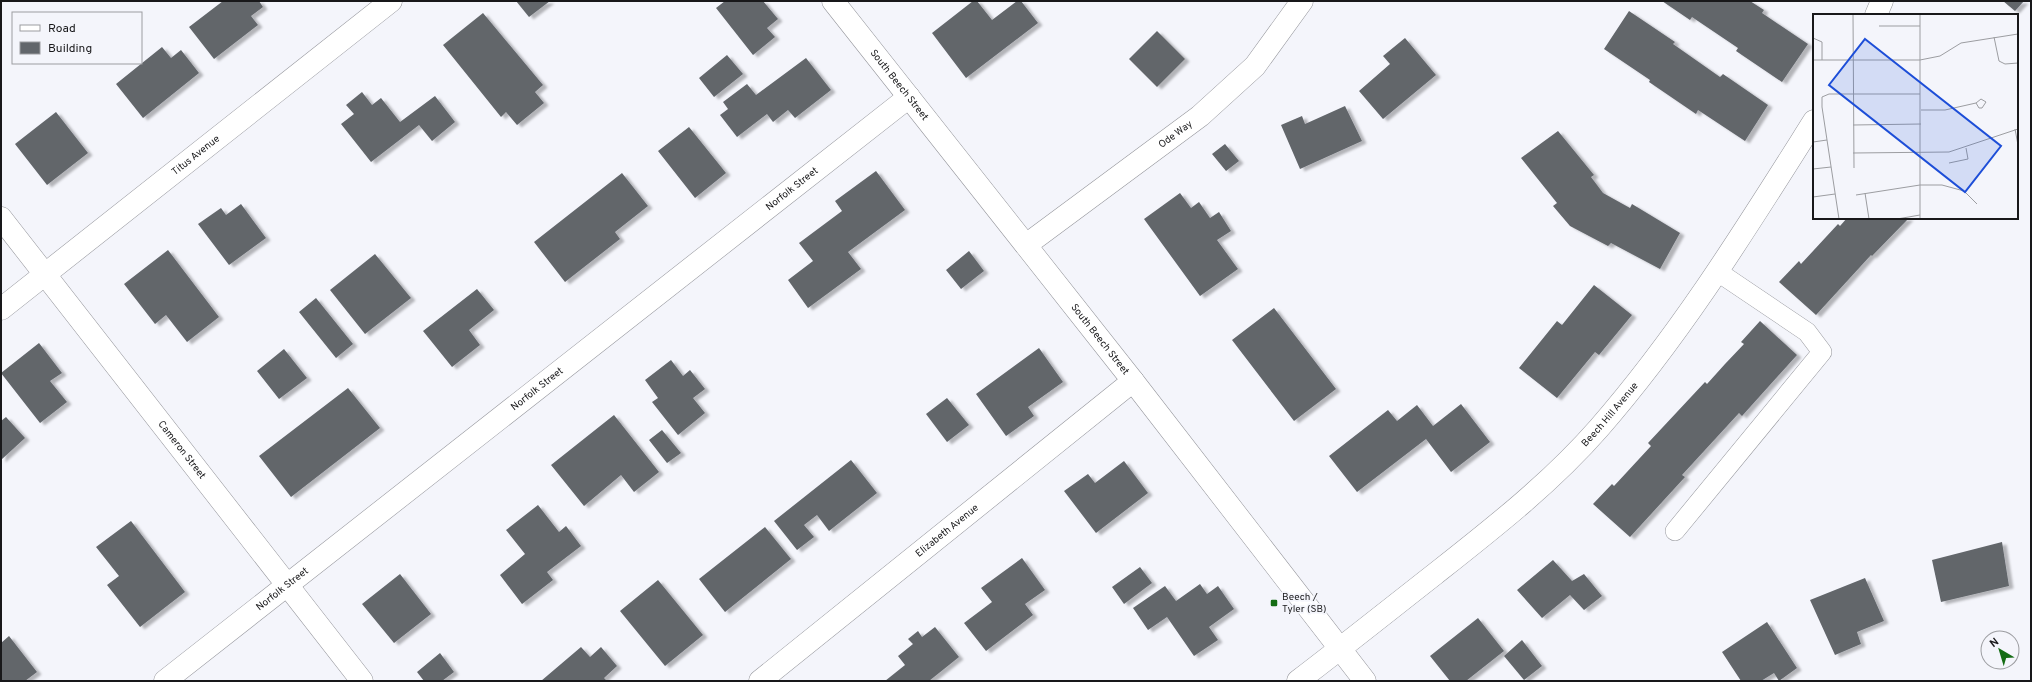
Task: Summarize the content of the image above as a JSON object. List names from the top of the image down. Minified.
{"streets":{"street":["South Beech Street","Ode Way","Titus Avenue","Norfolk Street","Beech Hill Avenue","Cameron Street","Elizabeth Avenue"]},"crossings":[["South Beech Street","Ode Way"],["South Beech Street","Norfolk Street"],["South Beech Street","Beech Hill Avenue"],["South Beech Street","Elizabeth Avenue"],["Titus Avenue","Cameron Street"],["Norfolk Street","Cameron Street"]],"places":{"transit":["Beech / Tyler (SB)"]},"legend":["Road","Building"],"north":"top left"}
